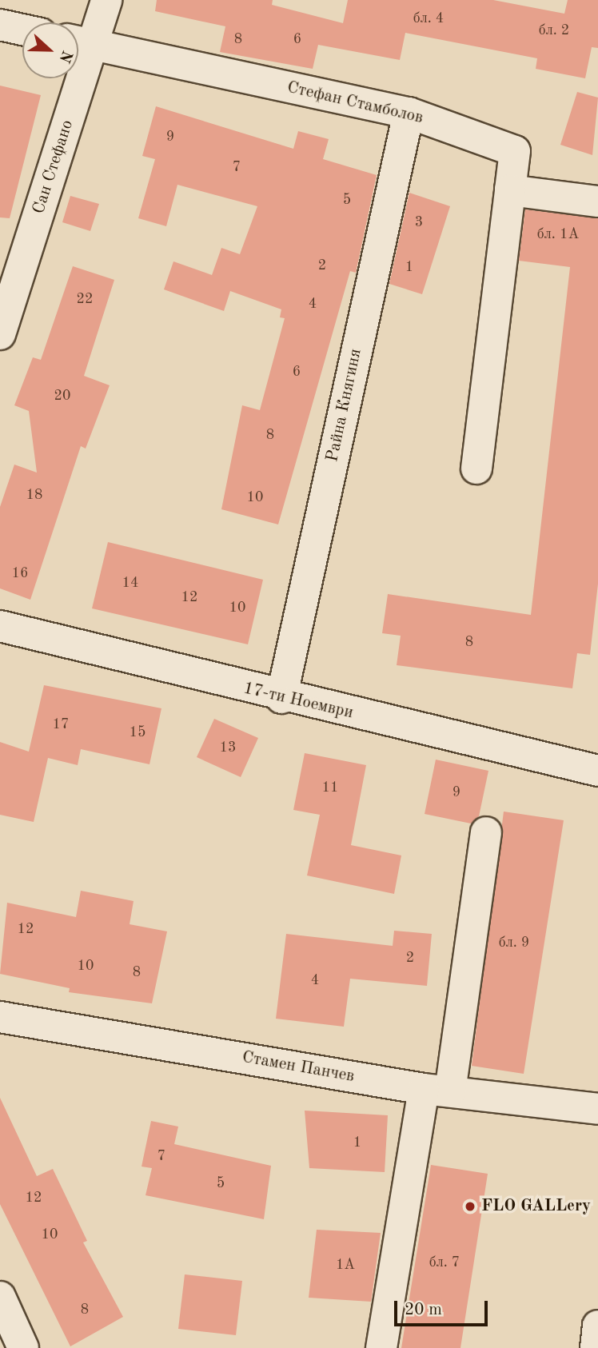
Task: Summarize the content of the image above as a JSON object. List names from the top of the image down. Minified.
{"streets":{"street":["Стефан Стамболов","Сан Стефано","Райна Княгиня","17-ти Ноември","Стамен Панчев"]},"crossings":[["Стефан Стамболов","Сан Стефано"],["Стефан Стамболов","Райна Княгиня"],["Райна Княгиня","17-ти Ноември"]],"places":["FLO GALLery"],"house_numbers":["бл. 4","бл. 2","8","6","9","7","5","3","бл. 1А","2","1","22","4","6","20","8","18","10","16","14","12","10","8","17","15","13","11","9","12","бл. 9","2","10","8","4","1","7","5","12","10","бл. 7","1А","8"],"scale_bar":"20 m","north":"right"}
